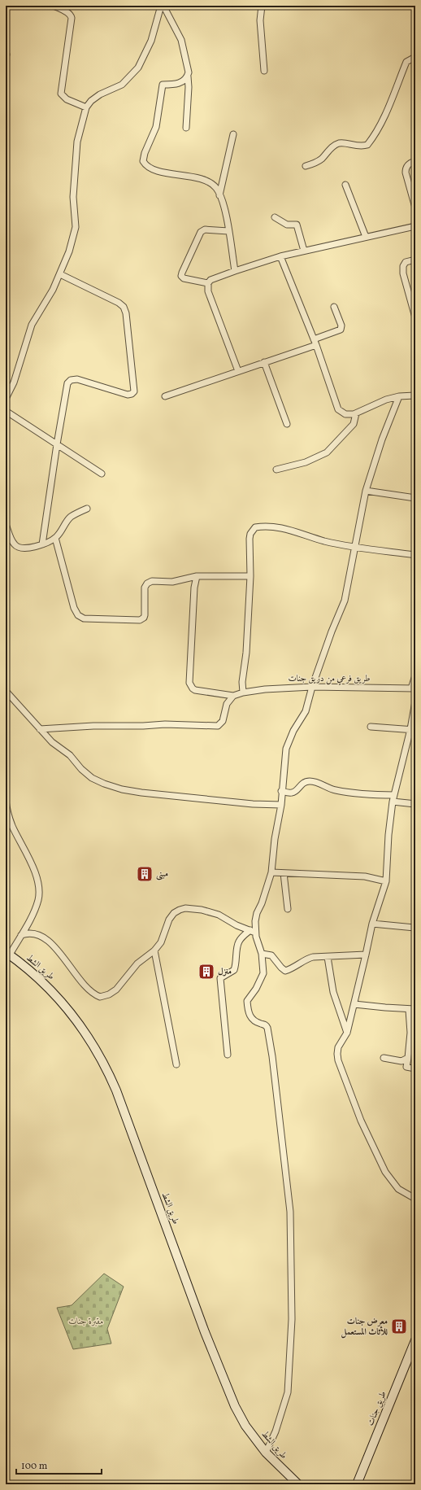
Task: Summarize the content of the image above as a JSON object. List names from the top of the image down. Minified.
{"streets":{"main road":["طريق الشط","طريق جنات"],"street":["طريق فرعي من دريق جنات"]},"parks":["مقبرة جنات"],"places":{"building":["مبنى","منزل","معرض جنات للأثاث المستعمل"]},"scale_bar":"100 m"}
